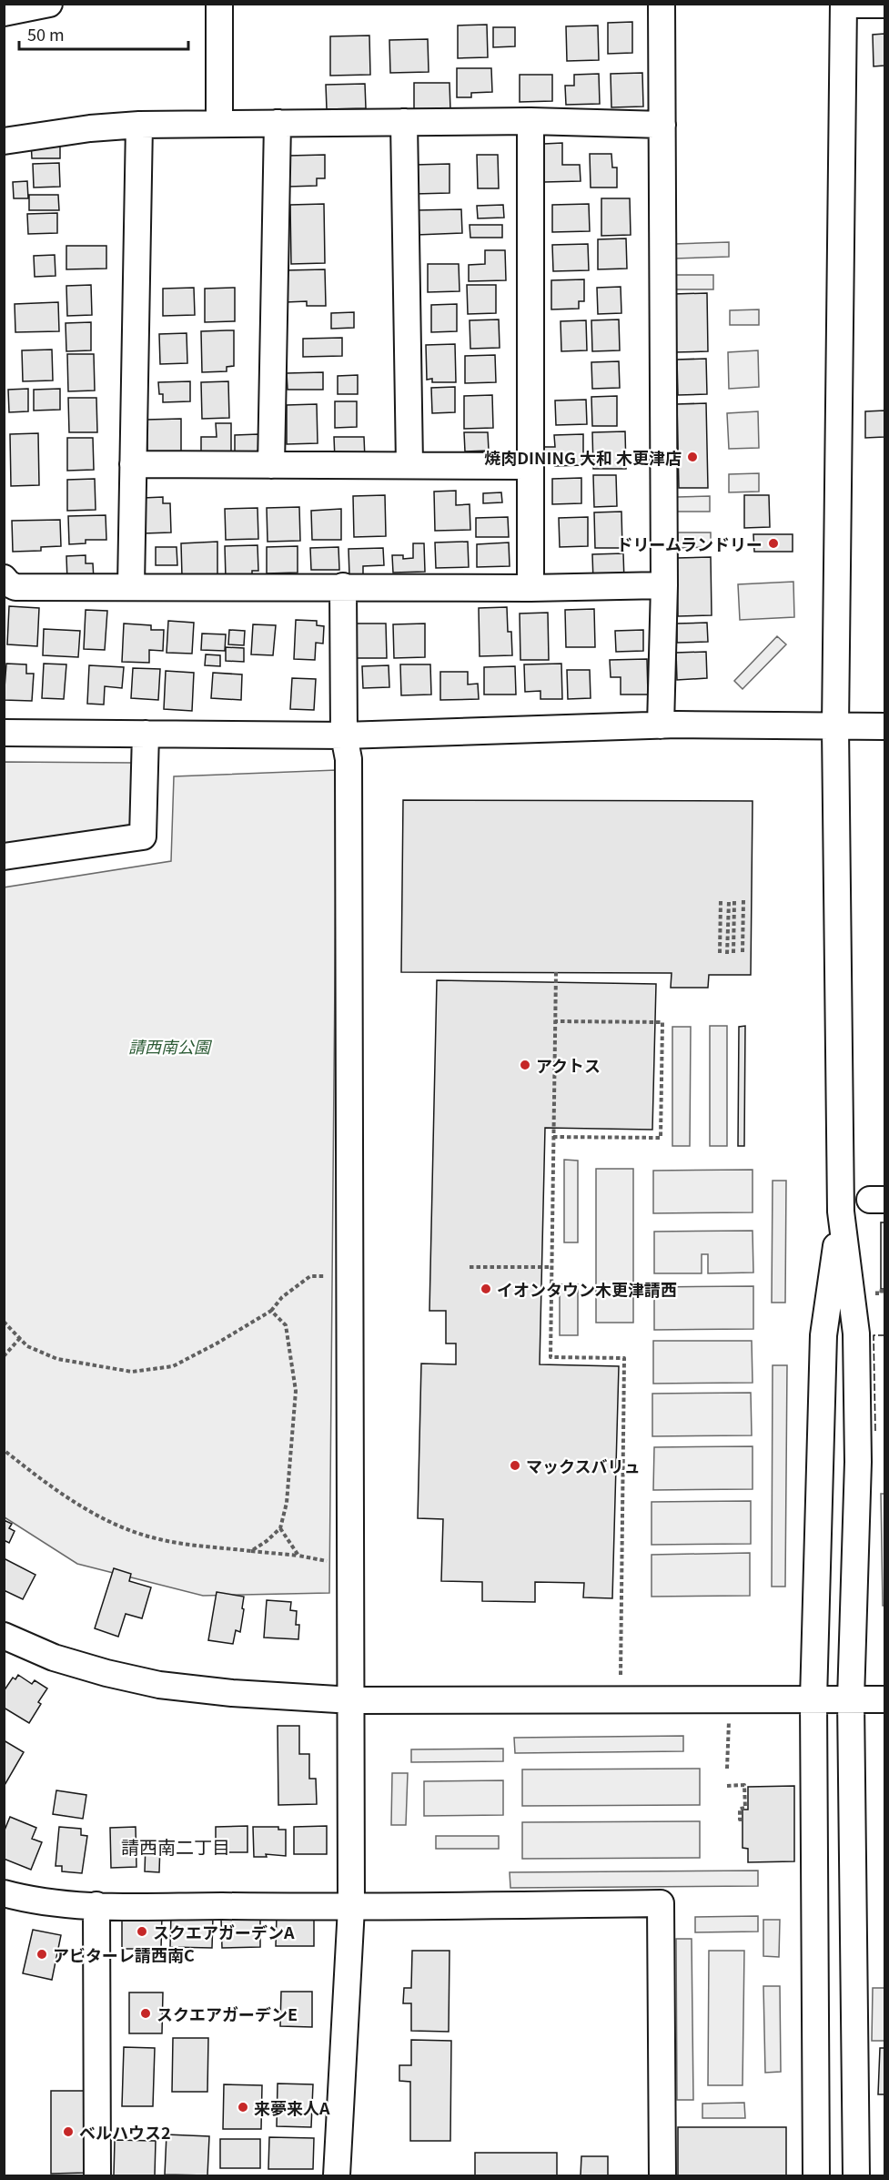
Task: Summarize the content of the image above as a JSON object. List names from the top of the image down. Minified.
{"districts":["請西南二丁目"],"parks":["請西南公園"],"places":["焼肉DINING 大和 木更津店","ドリームランドリー","アクトス","イオンタウン木更津請西","マックスバリュ","スクエアガーデンA","アビターレ請西南C","スクエアガーデンE","来夢来人A","ベルハウス2"],"scale_bar":"50 m"}
